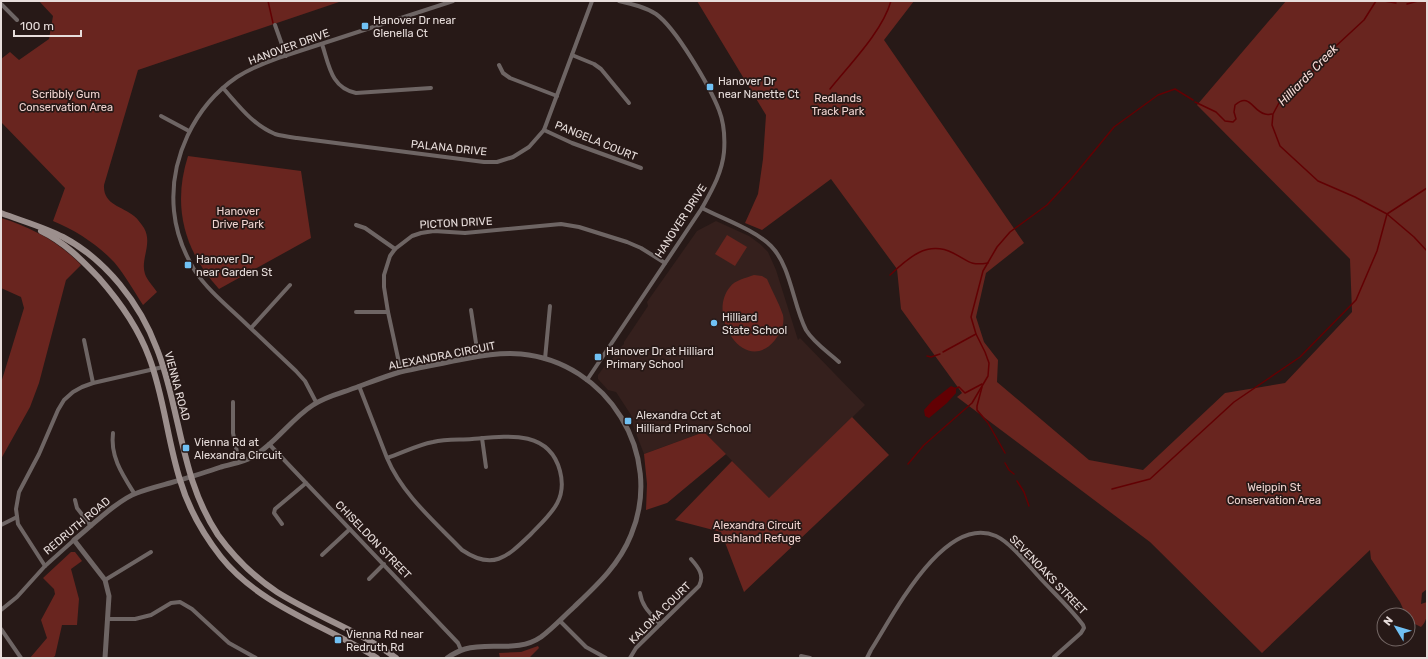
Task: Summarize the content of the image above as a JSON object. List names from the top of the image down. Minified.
{"streets":{"main road":["VIENNA ROAD"],"street":["HANOVER DRIVE","PANGELA COURT","PALANA DRIVE","PICTON DRIVE","ALEXANDRA CIRCUIT","REDRUTH ROAD","CHISELDON STREET","SEVENOAKS STREET","KALOMA COURT"]},"crossings":[["HANOVER DRIVE","PALANA DRIVE"],["HANOVER DRIVE","PICTON DRIVE"],["HANOVER DRIVE","ALEXANDRA CIRCUIT"],["PANGELA COURT","PALANA DRIVE"],["PICTON DRIVE","ALEXANDRA CIRCUIT"],["ALEXANDRA CIRCUIT","VIENNA ROAD"],["ALEXANDRA CIRCUIT","REDRUTH ROAD"],["ALEXANDRA CIRCUIT","CHISELDON STREET"],["VIENNA ROAD","REDRUTH ROAD"]],"water":["Hilliards Creek"],"parks":["Scribbly Gum Conservation Area","Redlands Track Park","Hanover Drive Park","Weippin St Conservation Area","Alexandra Circuit Bushland Refuge"],"places":{"transit":["Hanover Dr near Glenella Ct","Hanover Dr near Nanette Ct","Hanover Dr near Garden St","Hanover Dr at Hilliard Primary School","Alexandra Cct at Hilliard Primary School","Vienna Rd at Alexandra Circuit","Vienna Rd near Redruth Rd"],"other":["Hilliard State School"]},"scale_bar":"100 m","north":"top left"}
